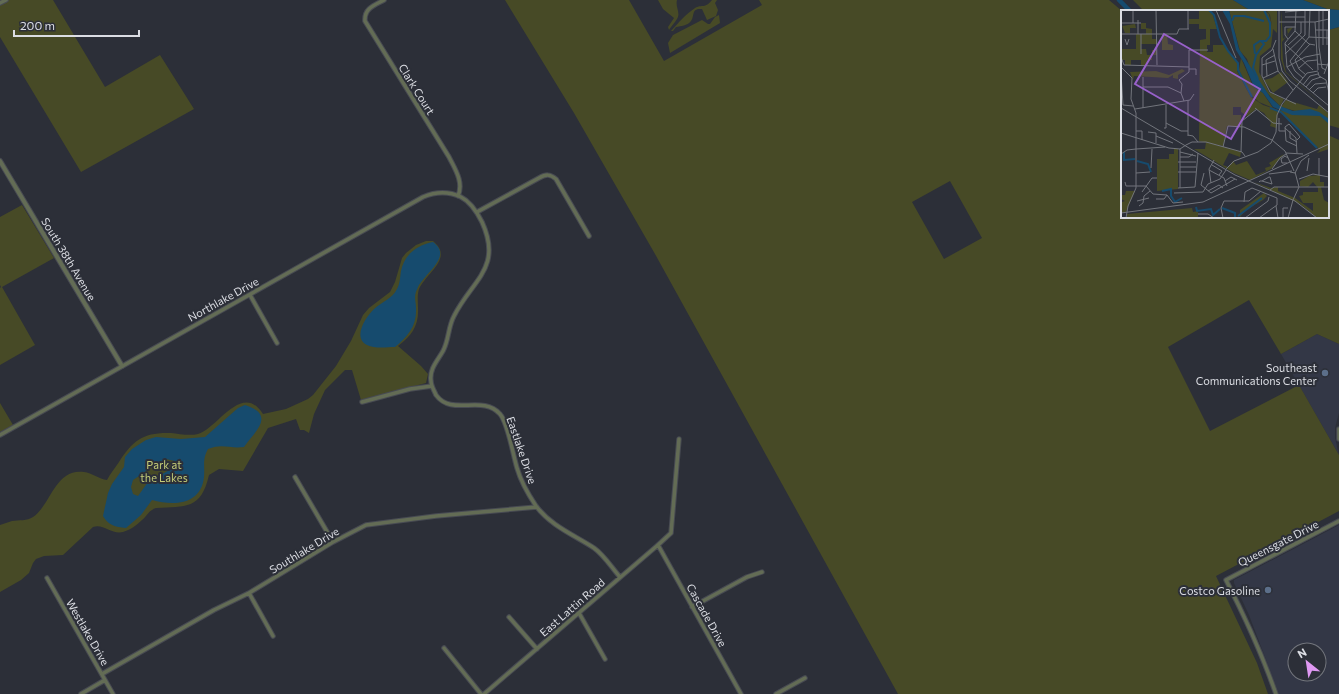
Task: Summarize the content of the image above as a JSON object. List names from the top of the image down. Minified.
{"streets":{"street":["Clark Court","South 38th Avenue","Northlake Drive","Eastlake Drive","Queensgate Drive","Southlake Drive","East Lattin Road","Cascade Drive","Westlake Drive"]},"crossings":[["Clark Court","Northlake Drive"],["South 38th Avenue","Northlake Drive"],["Eastlake Drive","Southlake Drive"],["Eastlake Drive","East Lattin Road"],["Southlake Drive","Westlake Drive"],["East Lattin Road","Cascade Drive"]],"parks":["Park at the Lakes"],"places":["Southeast Communications Center","Costco Gasoline"],"scale_bar":"200 m","north":"top left"}
